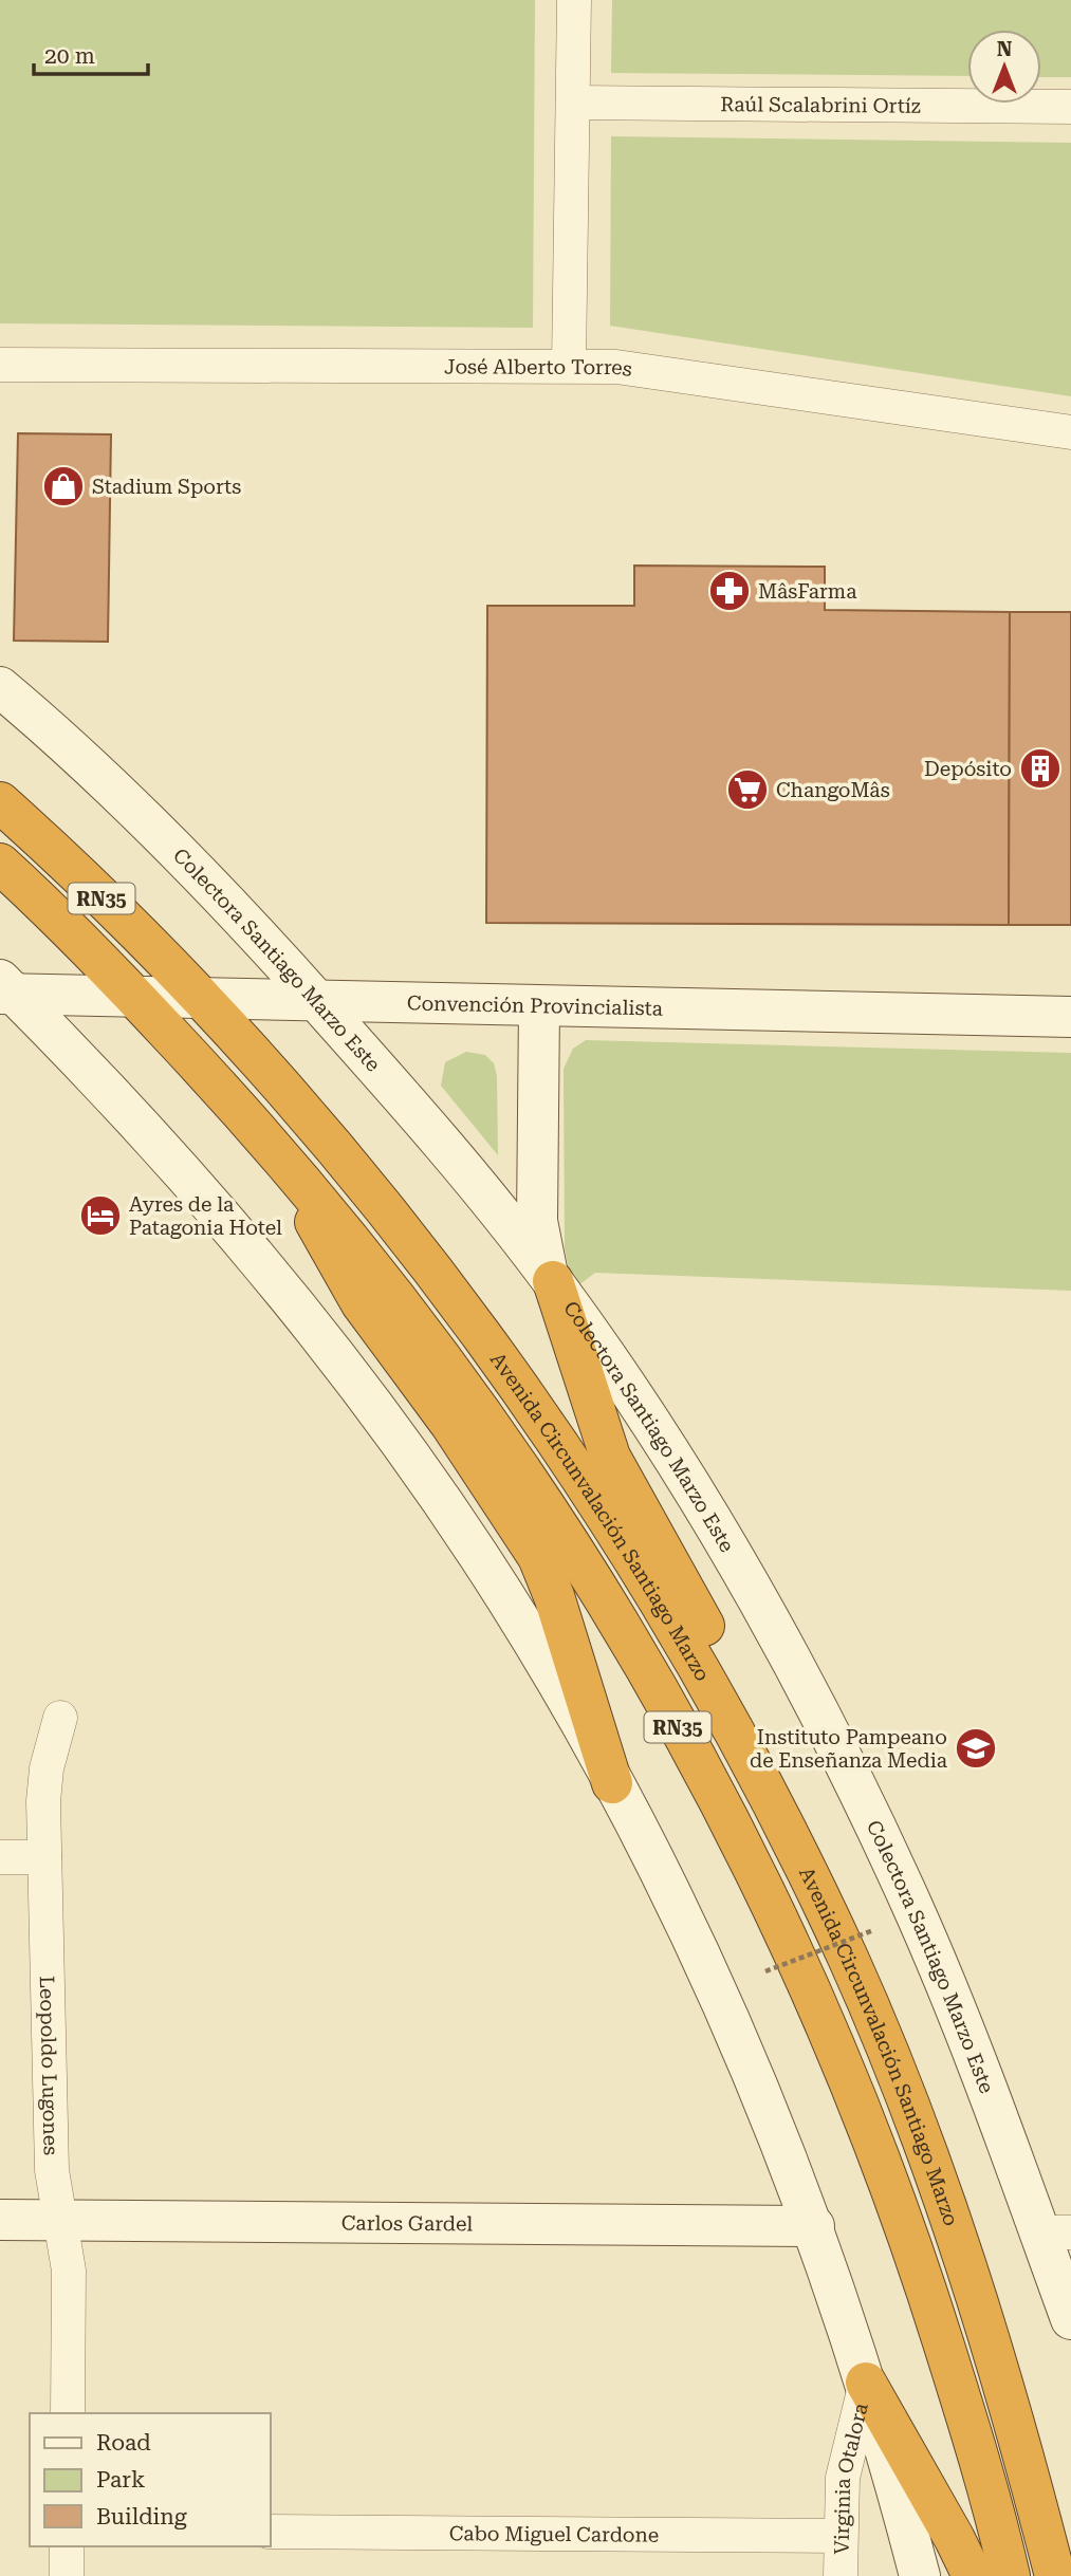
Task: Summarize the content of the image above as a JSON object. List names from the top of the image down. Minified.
{"streets":{"highway":["RN35","Avenida Circunvalación Santiago Marzo"],"street":["Raúl Scalabrini Ortíz","José Alberto Torres","Colectora Santiago Marzo Este","Convención Provincialista","Leopoldo Lugones","Carlos Gardel","Virginia Otalora","Cabo Miguel Cardone"]},"crossings":[["Colectora Santiago Marzo Este","Convención Provincialista"],["Convención Provincialista","Avenida Circunvalación Santiago Marzo"],["Leopoldo Lugones","Carlos Gardel"],["Virginia Otalora","Cabo Miguel Cardone"]],"places":{"shop":["Stadium Sports"],"pharmacy":["MâsFarma"],"building":["Depósito"],"supermarket":["ChangoMâs"],"hotel":["Ayres de la Patagonia Hotel"],"school or university":["Instituto Pampeano de Enseñanza Media"]},"legend":["Road","Park","Building"],"scale_bar":"20 m","north":"top"}
